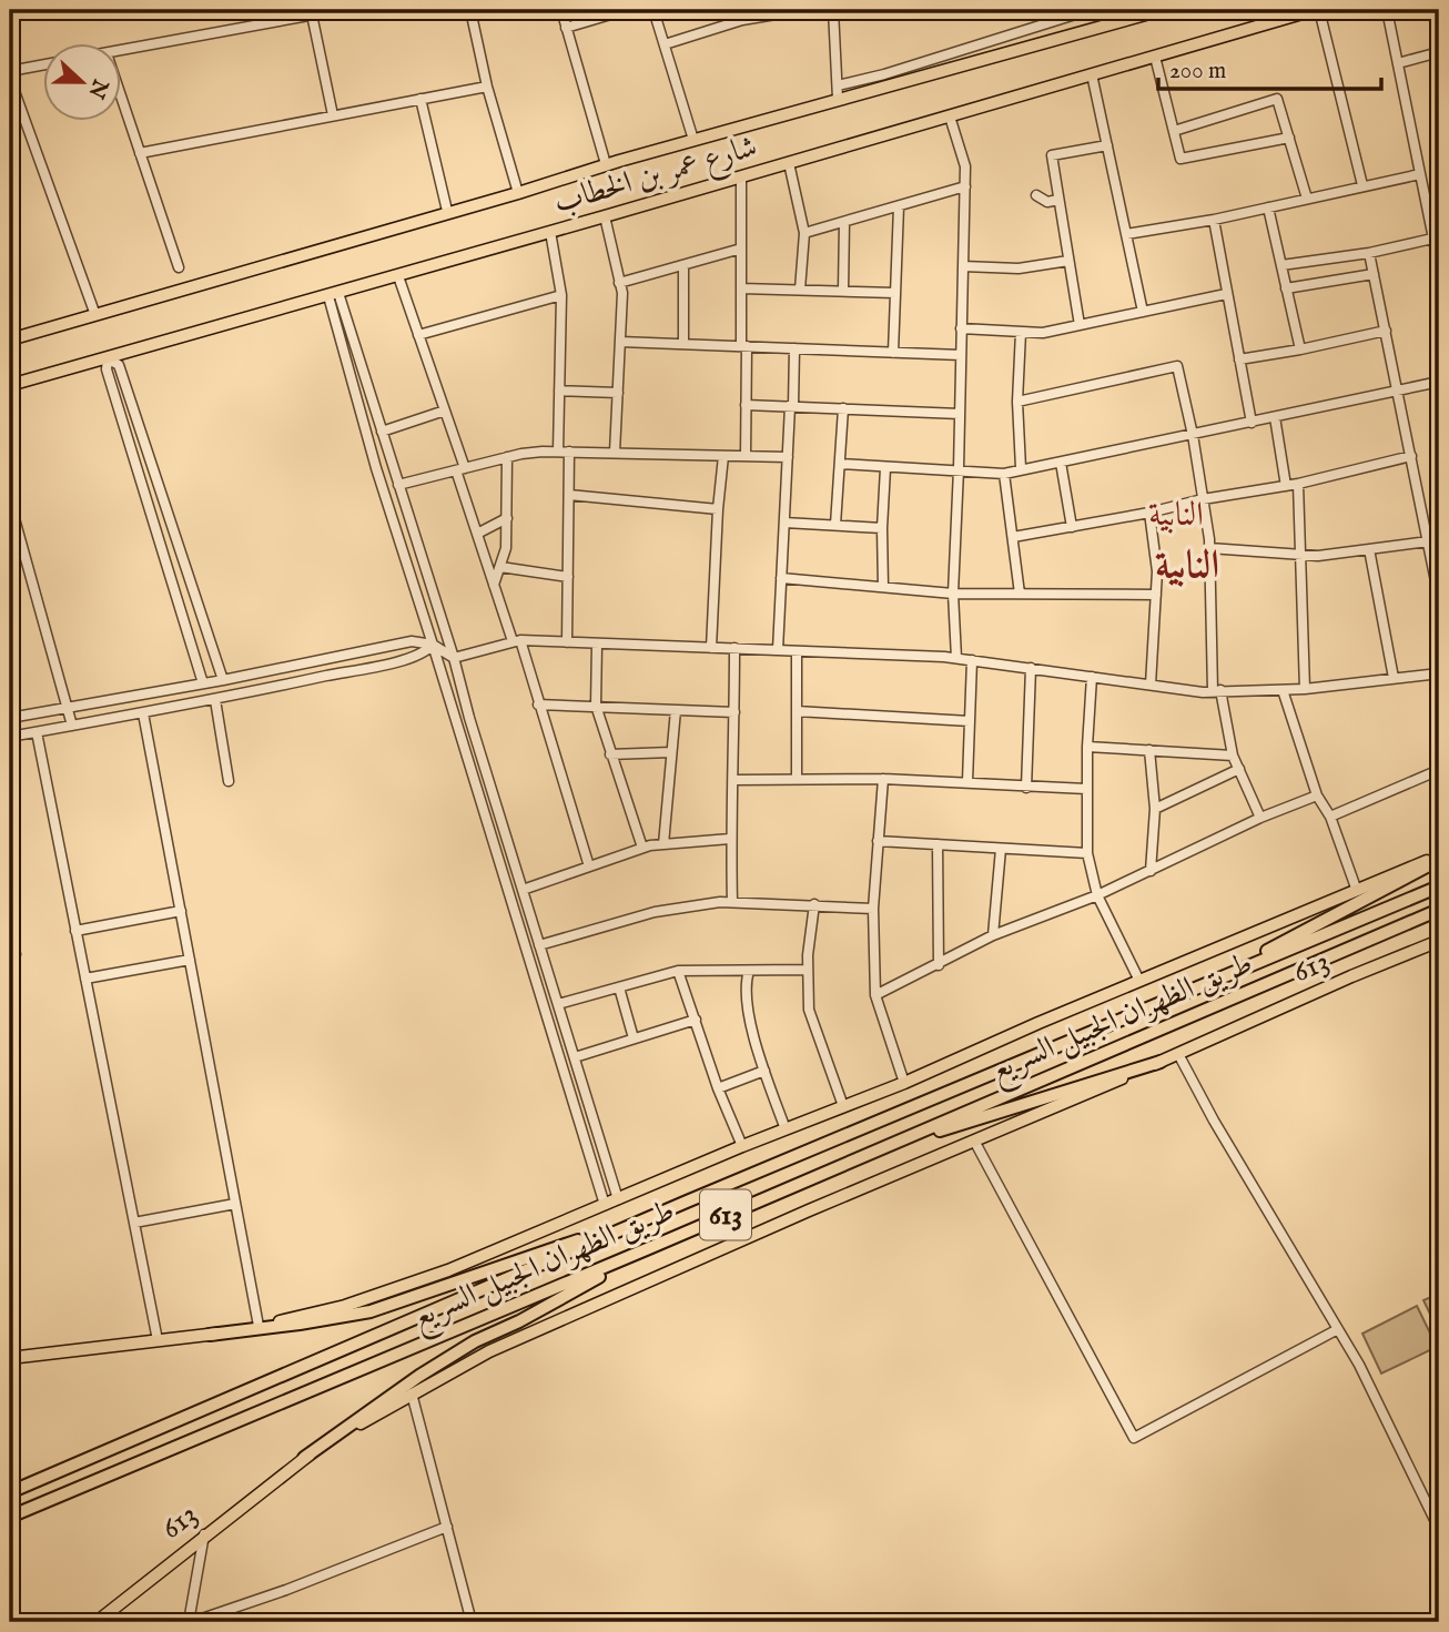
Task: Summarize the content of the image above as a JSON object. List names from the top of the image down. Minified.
{"streets":{"highway":["613","طريق الظهران الجبيل السريع"],"main road":["شارع عمر بن الخطاب"]},"districts":["النابية","النابية"],"scale_bar":"200 m","north":"right"}
